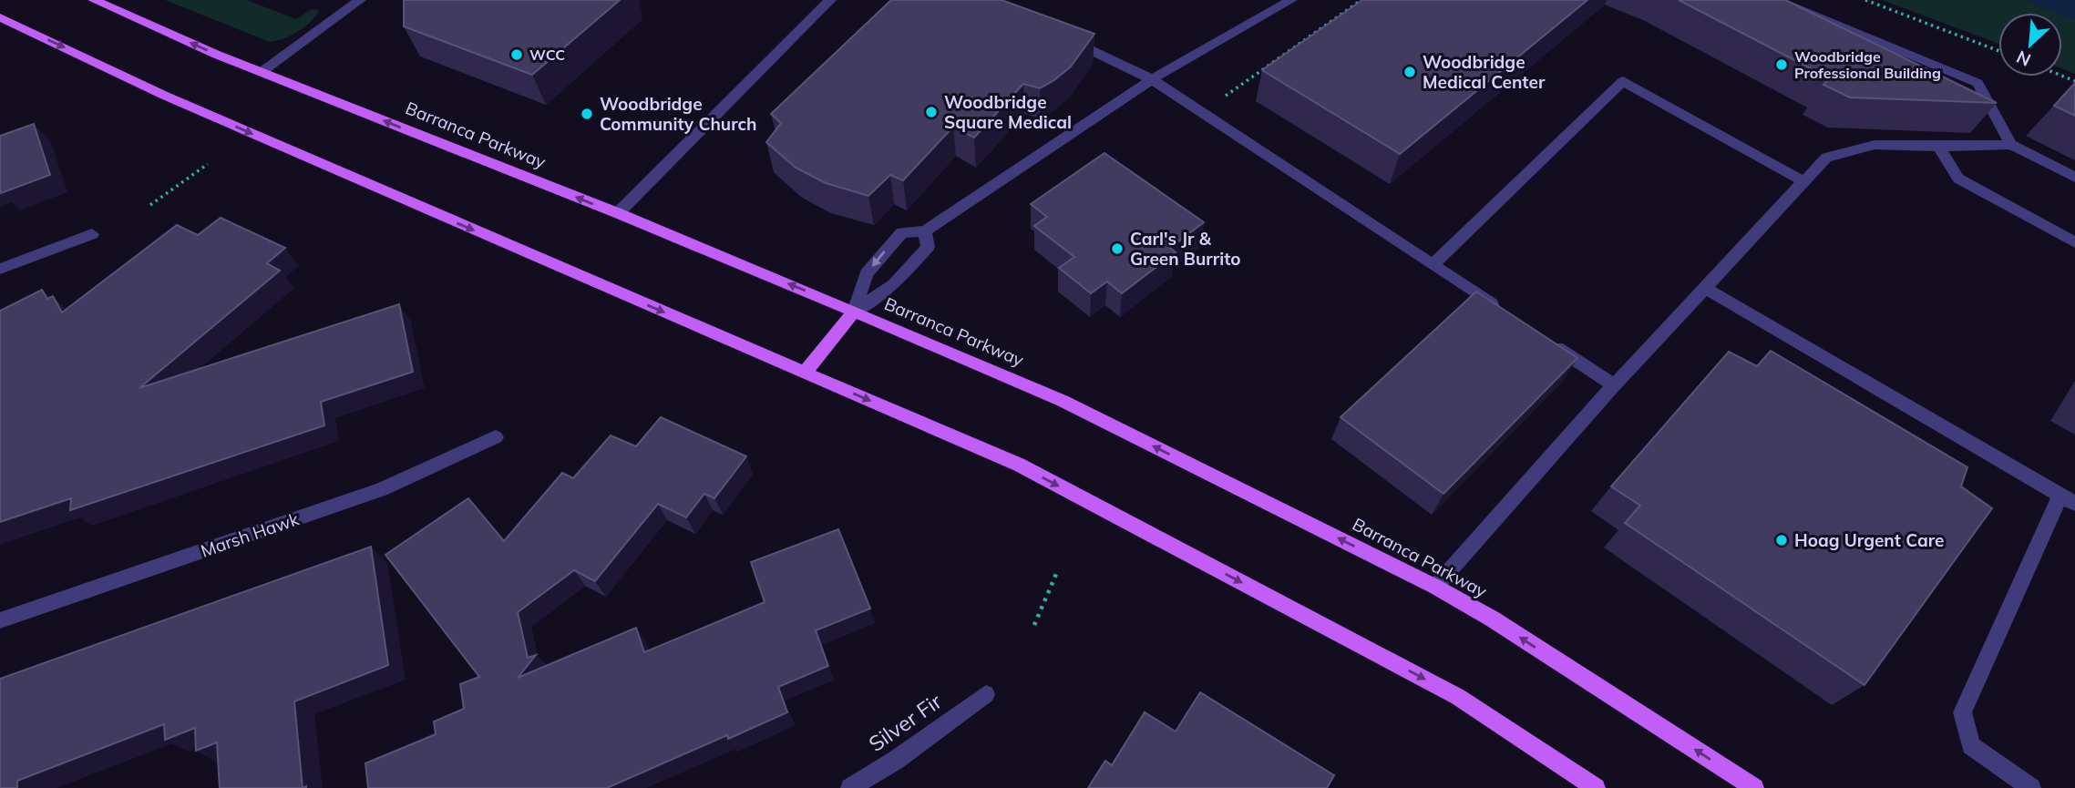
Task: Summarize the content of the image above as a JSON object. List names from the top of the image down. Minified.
{"streets":{"main road":["Barranca Parkway"],"street":["Marsh Hawk","Silver Fir"]},"places":["WCC","Woodbridge Professional Building","Woodbridge Medical Center","Woodbridge Square Medical","Woodbridge Community Church","Carl's Jr & Green Burrito","Hoag Urgent Care"],"north":"bottom left"}
